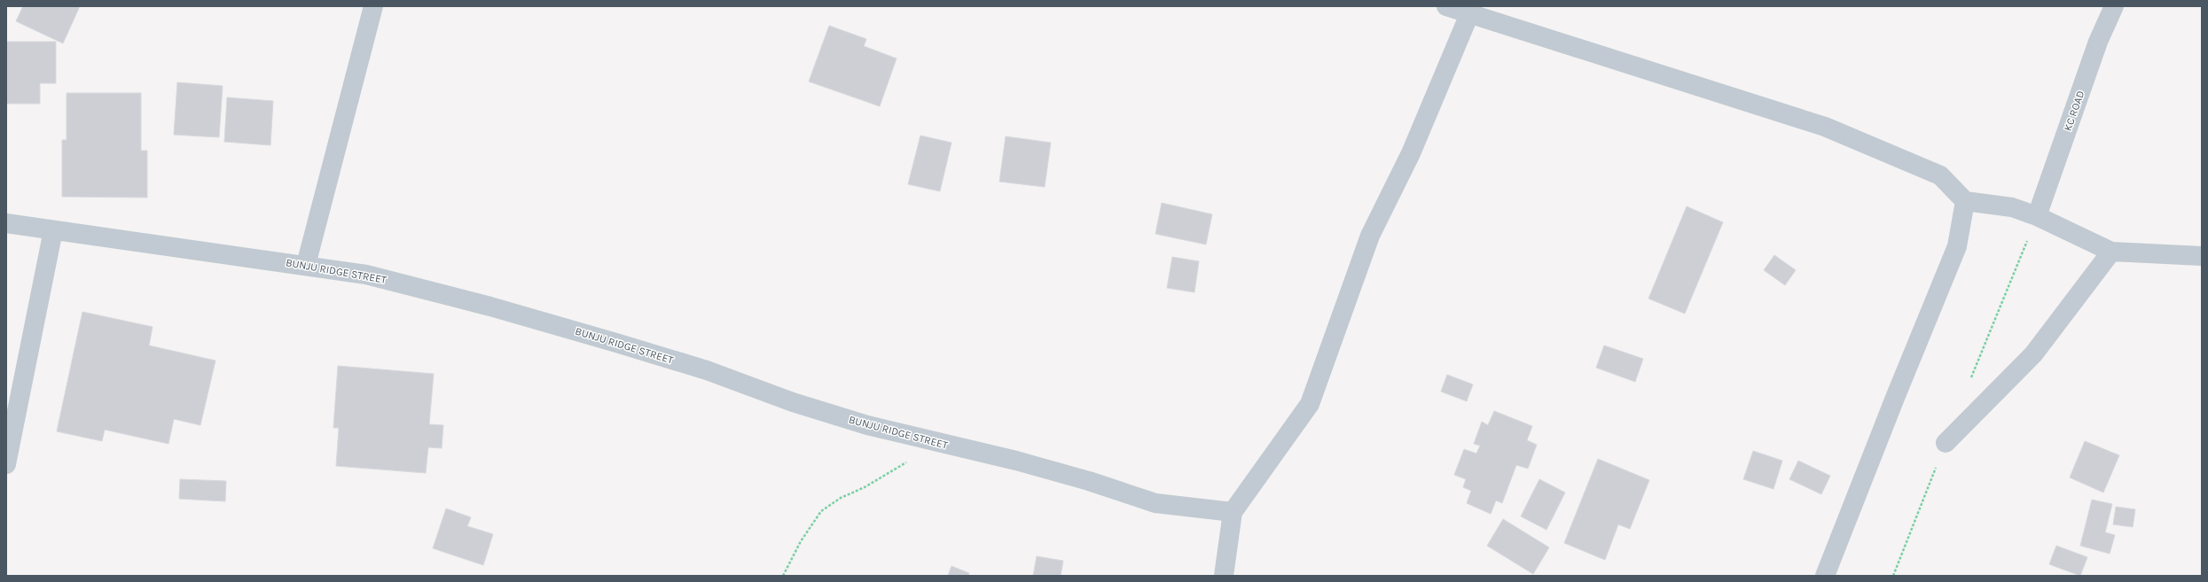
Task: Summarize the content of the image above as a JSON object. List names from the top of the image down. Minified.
{"streets":{"street":["KC ROAD","BUNJU RIDGE STREET"]}}
